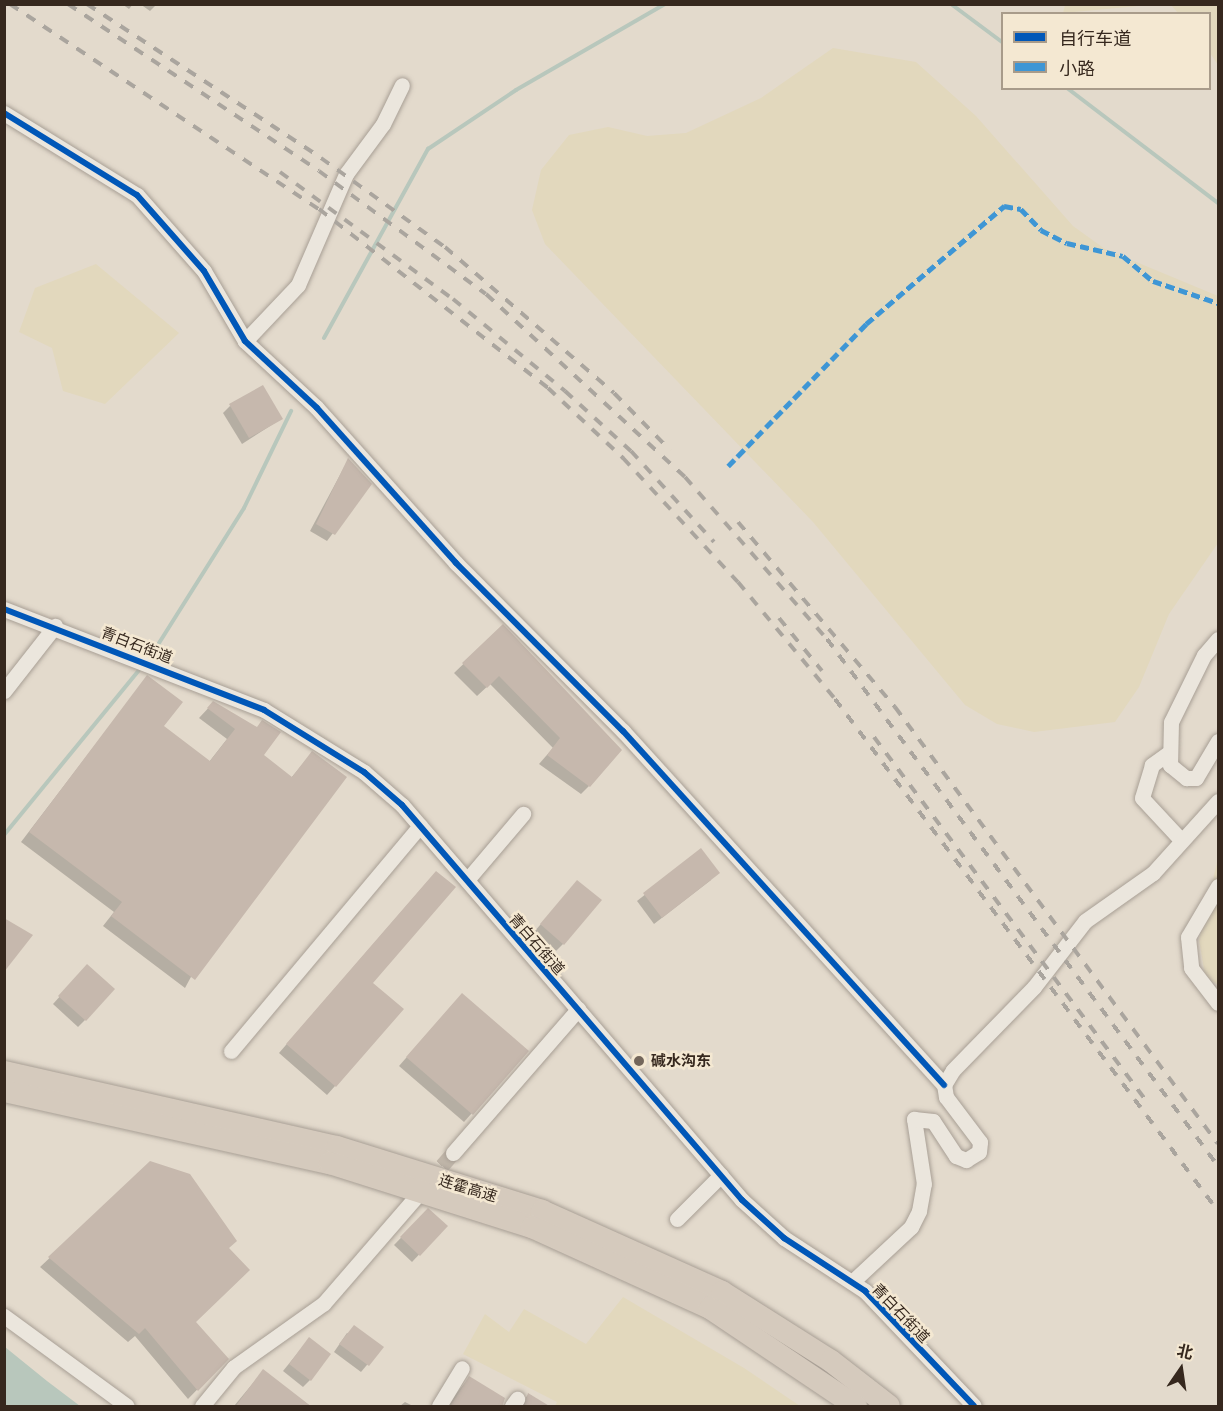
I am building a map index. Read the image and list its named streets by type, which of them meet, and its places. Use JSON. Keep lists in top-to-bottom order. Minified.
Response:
{"streets":{"highway":["连霍高速"],"street":["青白石街道"]},"places":["碱水沟东"],"legend":["自行车道","小路"],"north":"top"}
